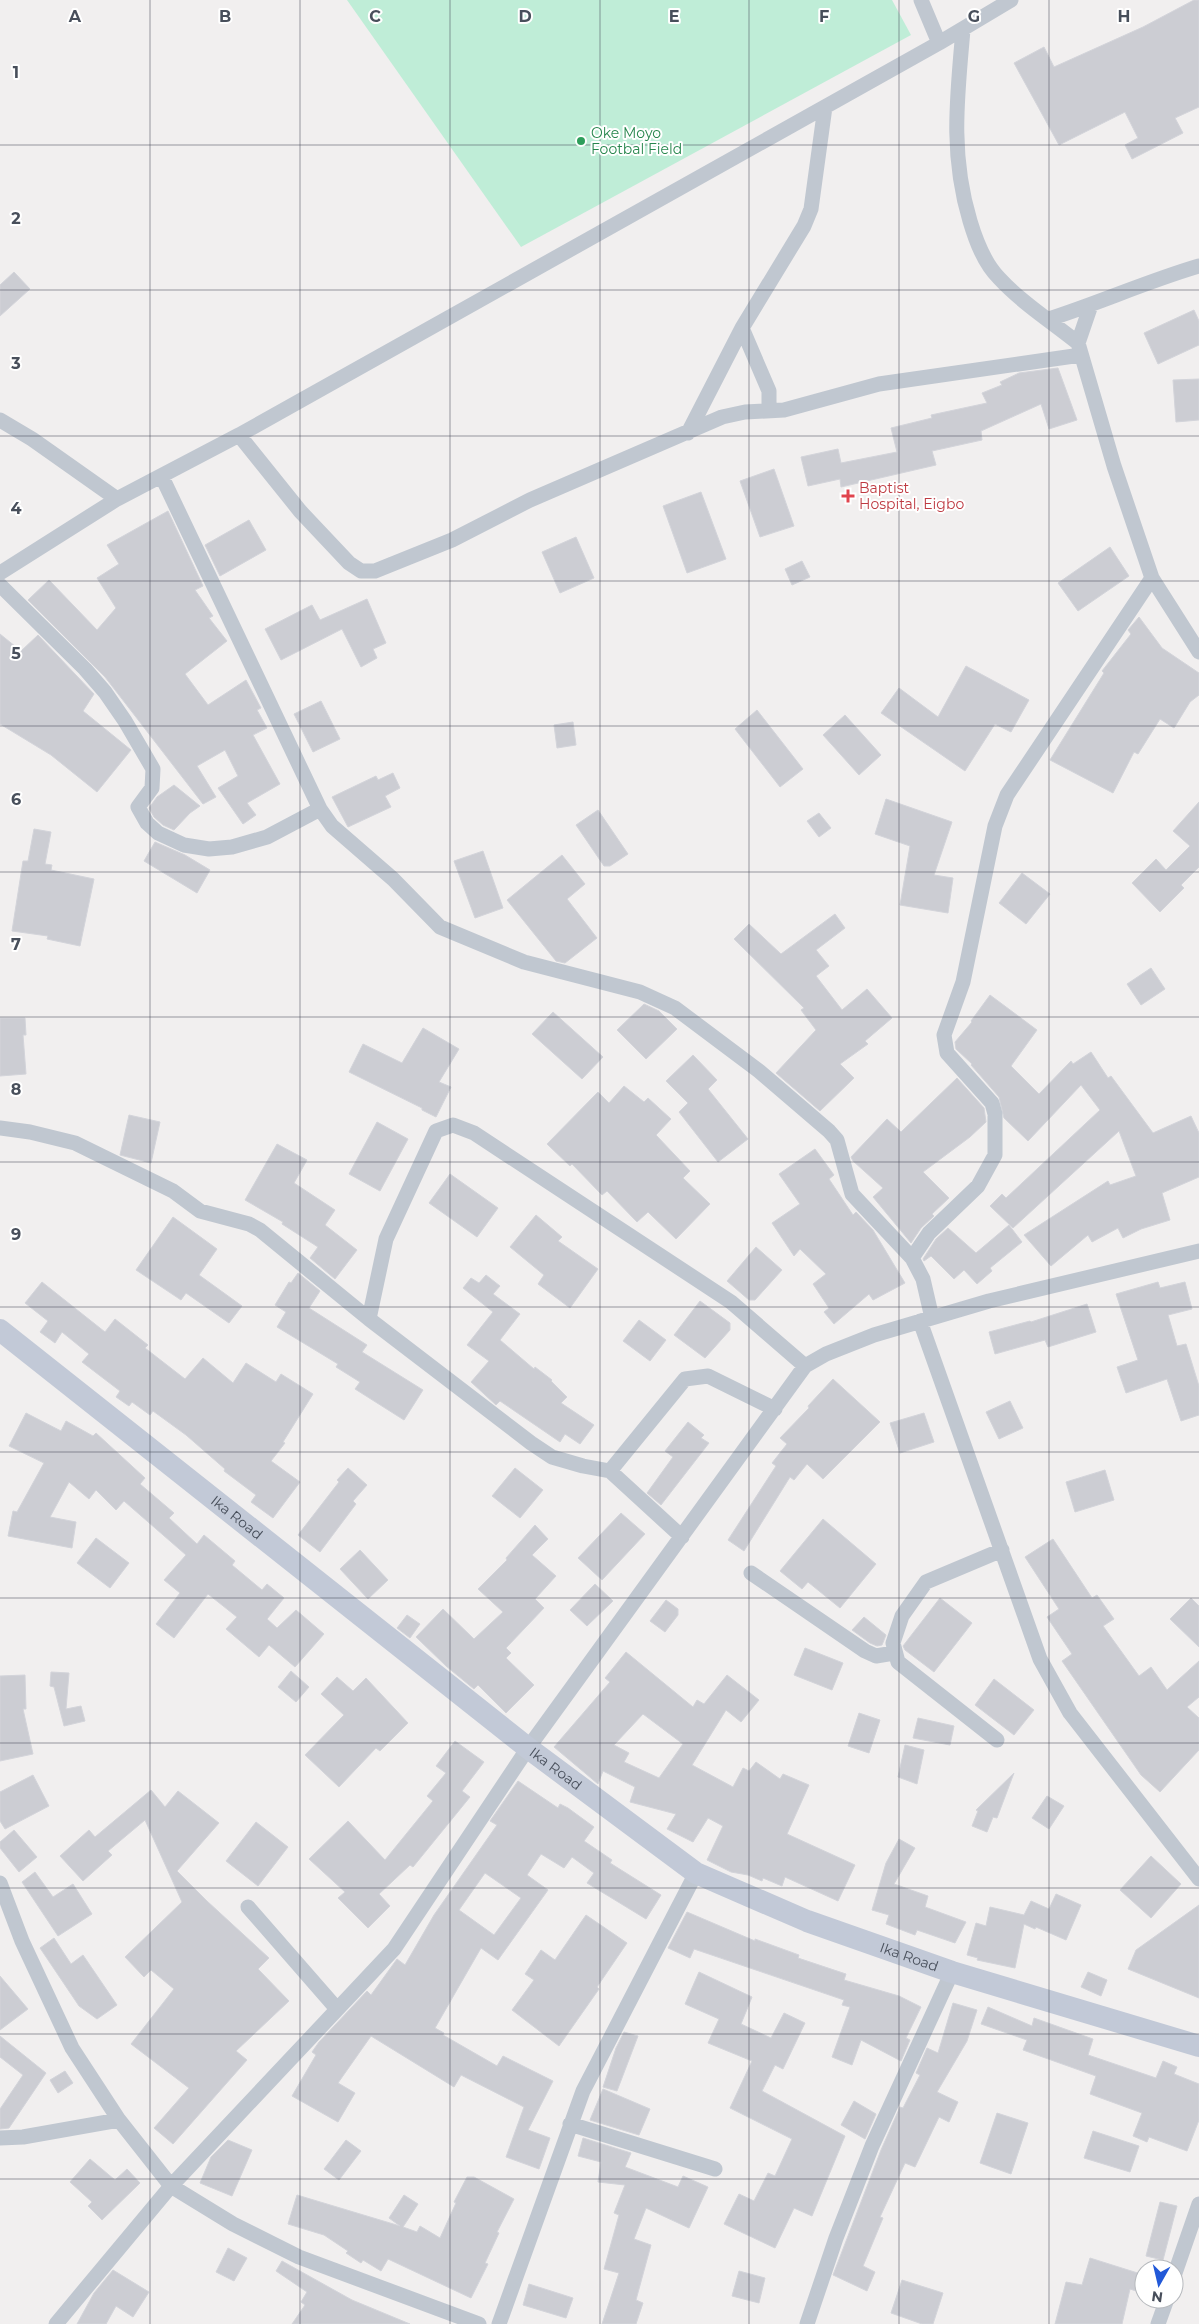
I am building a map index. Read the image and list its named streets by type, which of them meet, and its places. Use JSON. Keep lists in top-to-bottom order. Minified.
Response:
{"streets":{"street":["Ika Road"]},"places":{"other":["Oke Moyo Footbal Field"],"health":["Baptist Hospital, Eigbo"]},"north":"bottom","grid":{"columns":["A","B","C","D","E","F","G","H"],"rows":["1","2","3","4","5","6","7","8","9"]}}
